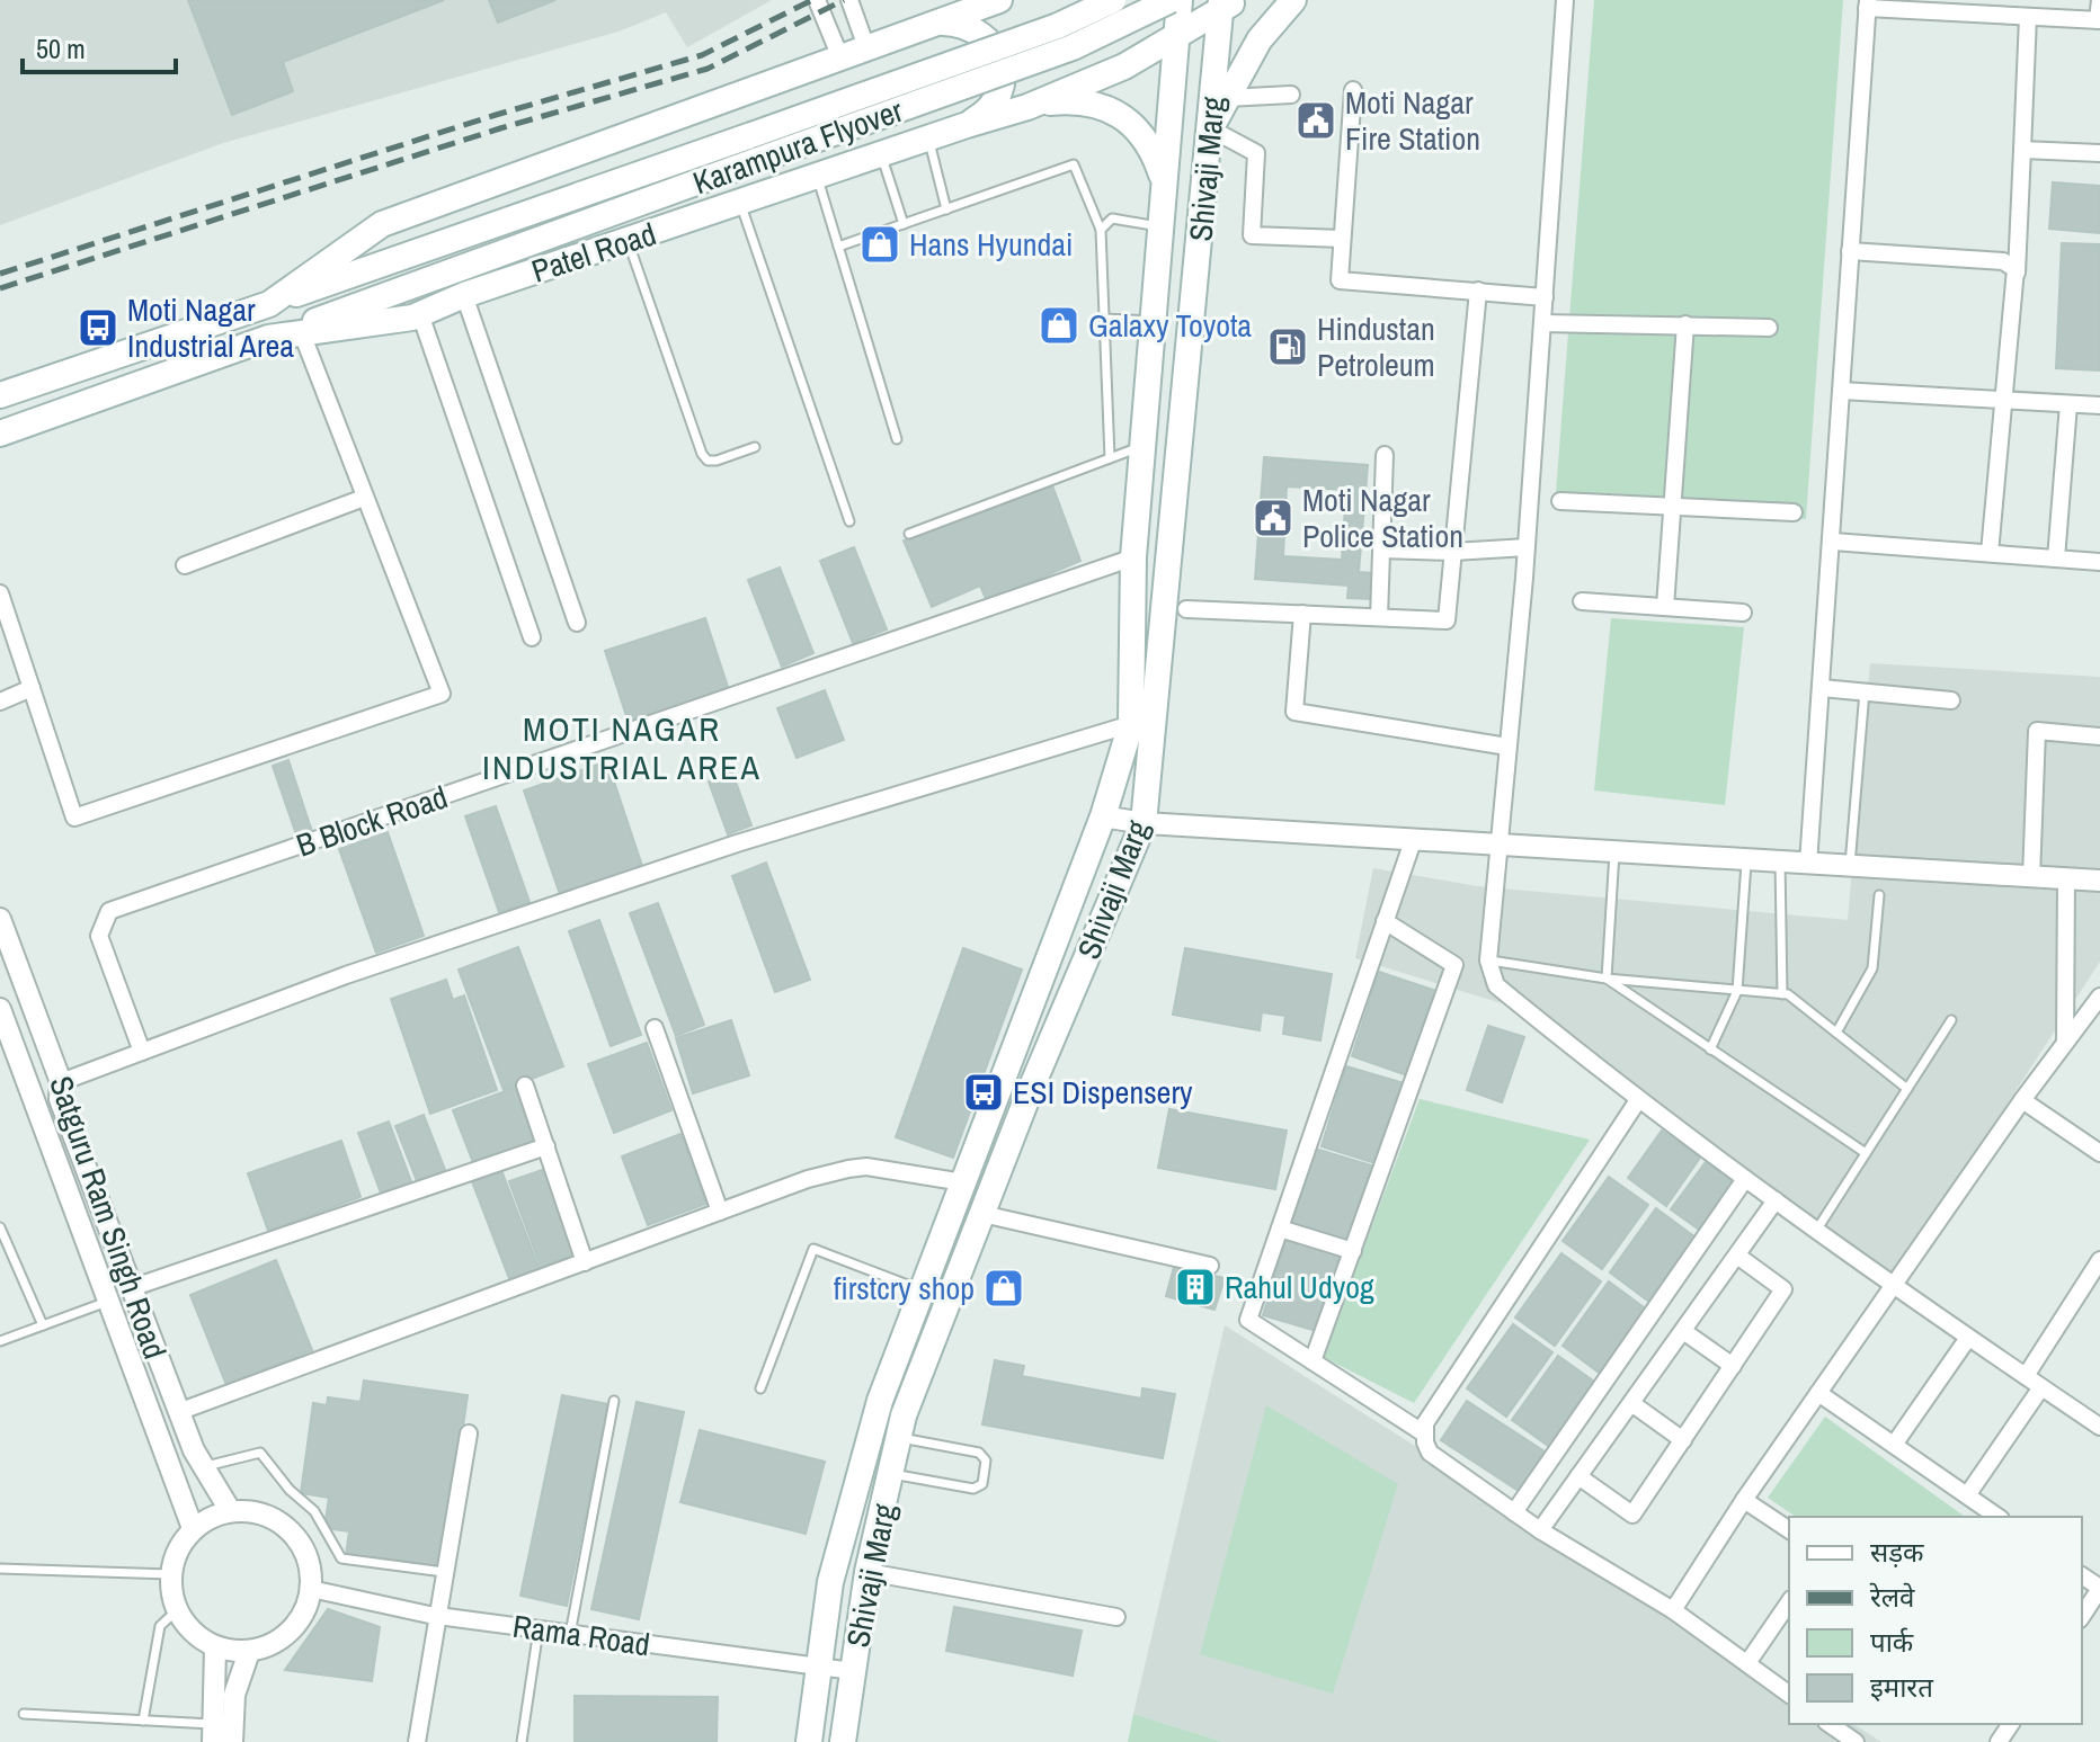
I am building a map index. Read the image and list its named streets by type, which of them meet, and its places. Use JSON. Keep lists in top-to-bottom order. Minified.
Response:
{"streets":{"main road":["Karampura Flyover","Shivaji Marg","Patel Road"],"street":["B Block Road","Satguru Ram Singh Road","Rama Road"]},"crossings":[["Karampura Flyover","Patel Road"],["Shivaji Marg","Patel Road"],["Shivaji Marg","B Block Road"],["Shivaji Marg","Rama Road"],["Satguru Ram Singh Road","Rama Road"]],"districts":["MOTI NAGAR INDUSTRIAL AREA"],"places":{"public building":["Moti Nagar Fire Station","Moti Nagar Police Station"],"shop":["Hans Hyundai","Galaxy Toyota","firstcry shop"],"bus stop":["Moti Nagar Industrial Area","ESI Dispensery"],"fuel station":["Hindustan Petroleum"],"building":["Rahul Udyog"]},"legend":["सड़क","रेलवे","पार्क","इमारत"],"scale_bar":"50 m"}
